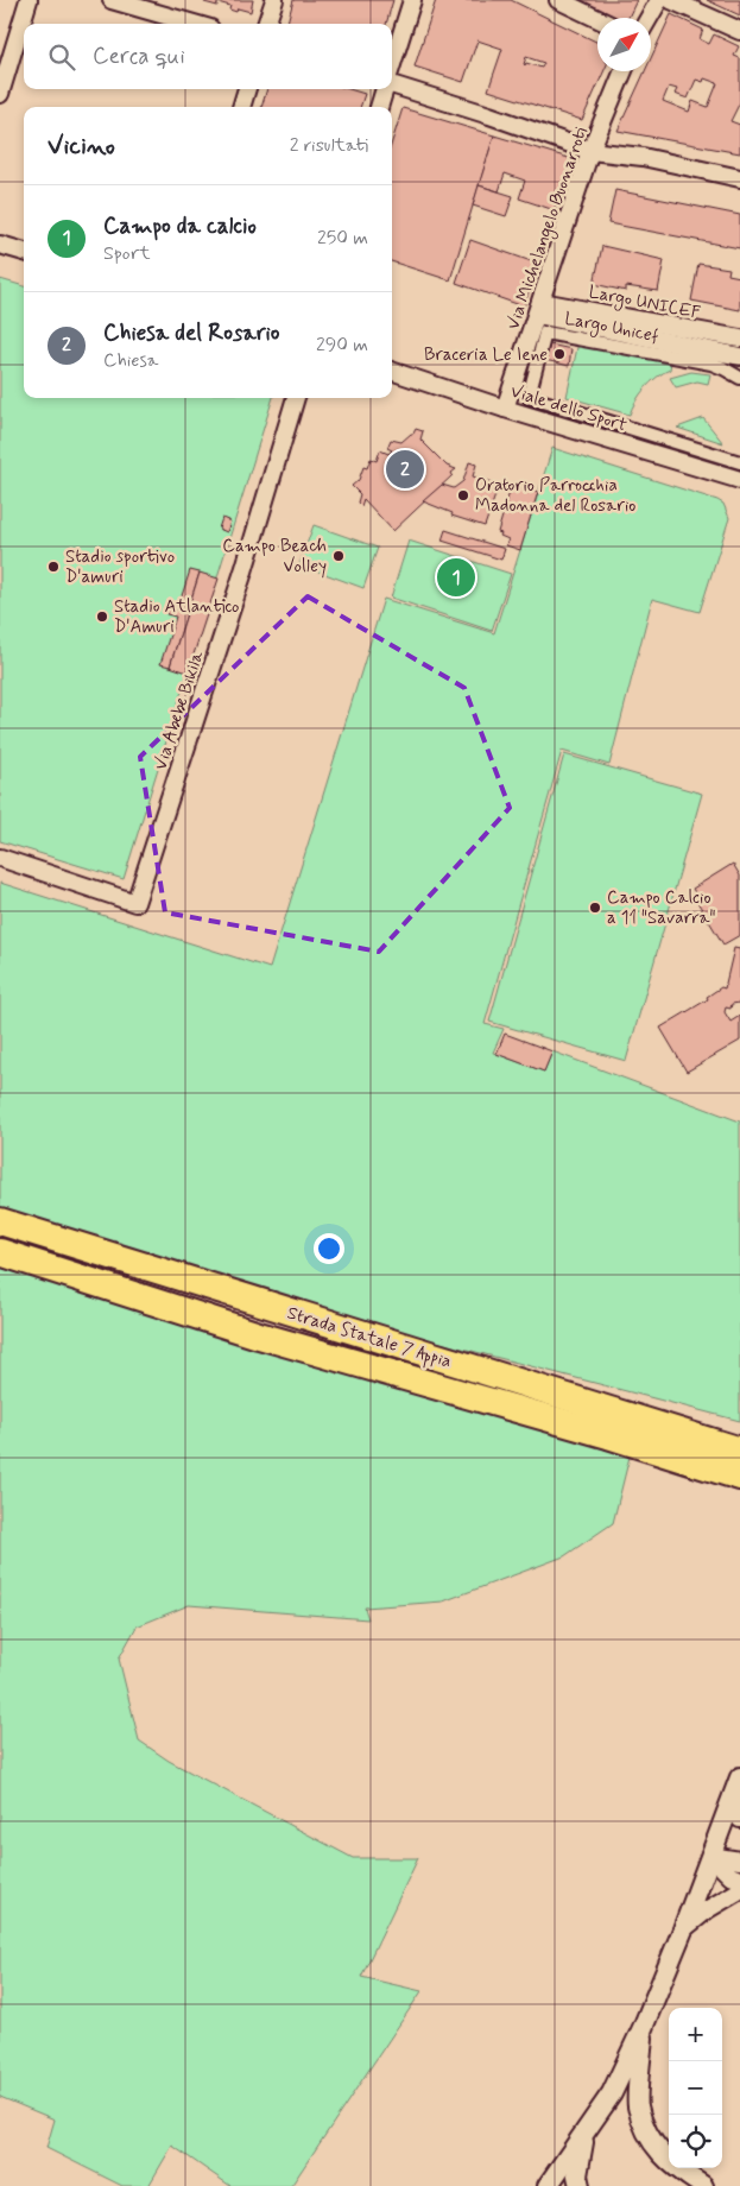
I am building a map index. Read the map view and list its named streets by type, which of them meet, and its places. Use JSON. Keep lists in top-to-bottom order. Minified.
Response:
{"streets":{"highway":["Strada Statale 7 Appia"],"street":["Via Michelangelo Buonarroti","Largo UNICEF","Largo Unicef","Viale dello Sport","Via Abebe Bikila"]},"crossings":[["Via Michelangelo Buonarroti","Largo UNICEF"],["Via Michelangelo Buonarroti","Viale dello Sport"]],"places":["Braceria Le Iene","Oratorio Parrocchia Madonna del Rosario","Campo Beach Volley","Stadio sportivo D'amuri","Stadio Atlantico D'Amuri","Campo Calcio a 11 \"Savarra\""],"north":"top right","page":{"search":"Cerca qui","heading":["Vicino","2 risultati"],"list":[{"mark":"1","name":"Campo da calcio","note":"Sport","value":"250 m"},{"mark":"2","name":"Chiesa del Rosario","note":"Chiesa","value":"290 m"}],"pins":["2","1"],"map_buttons":["+","−"]}}
